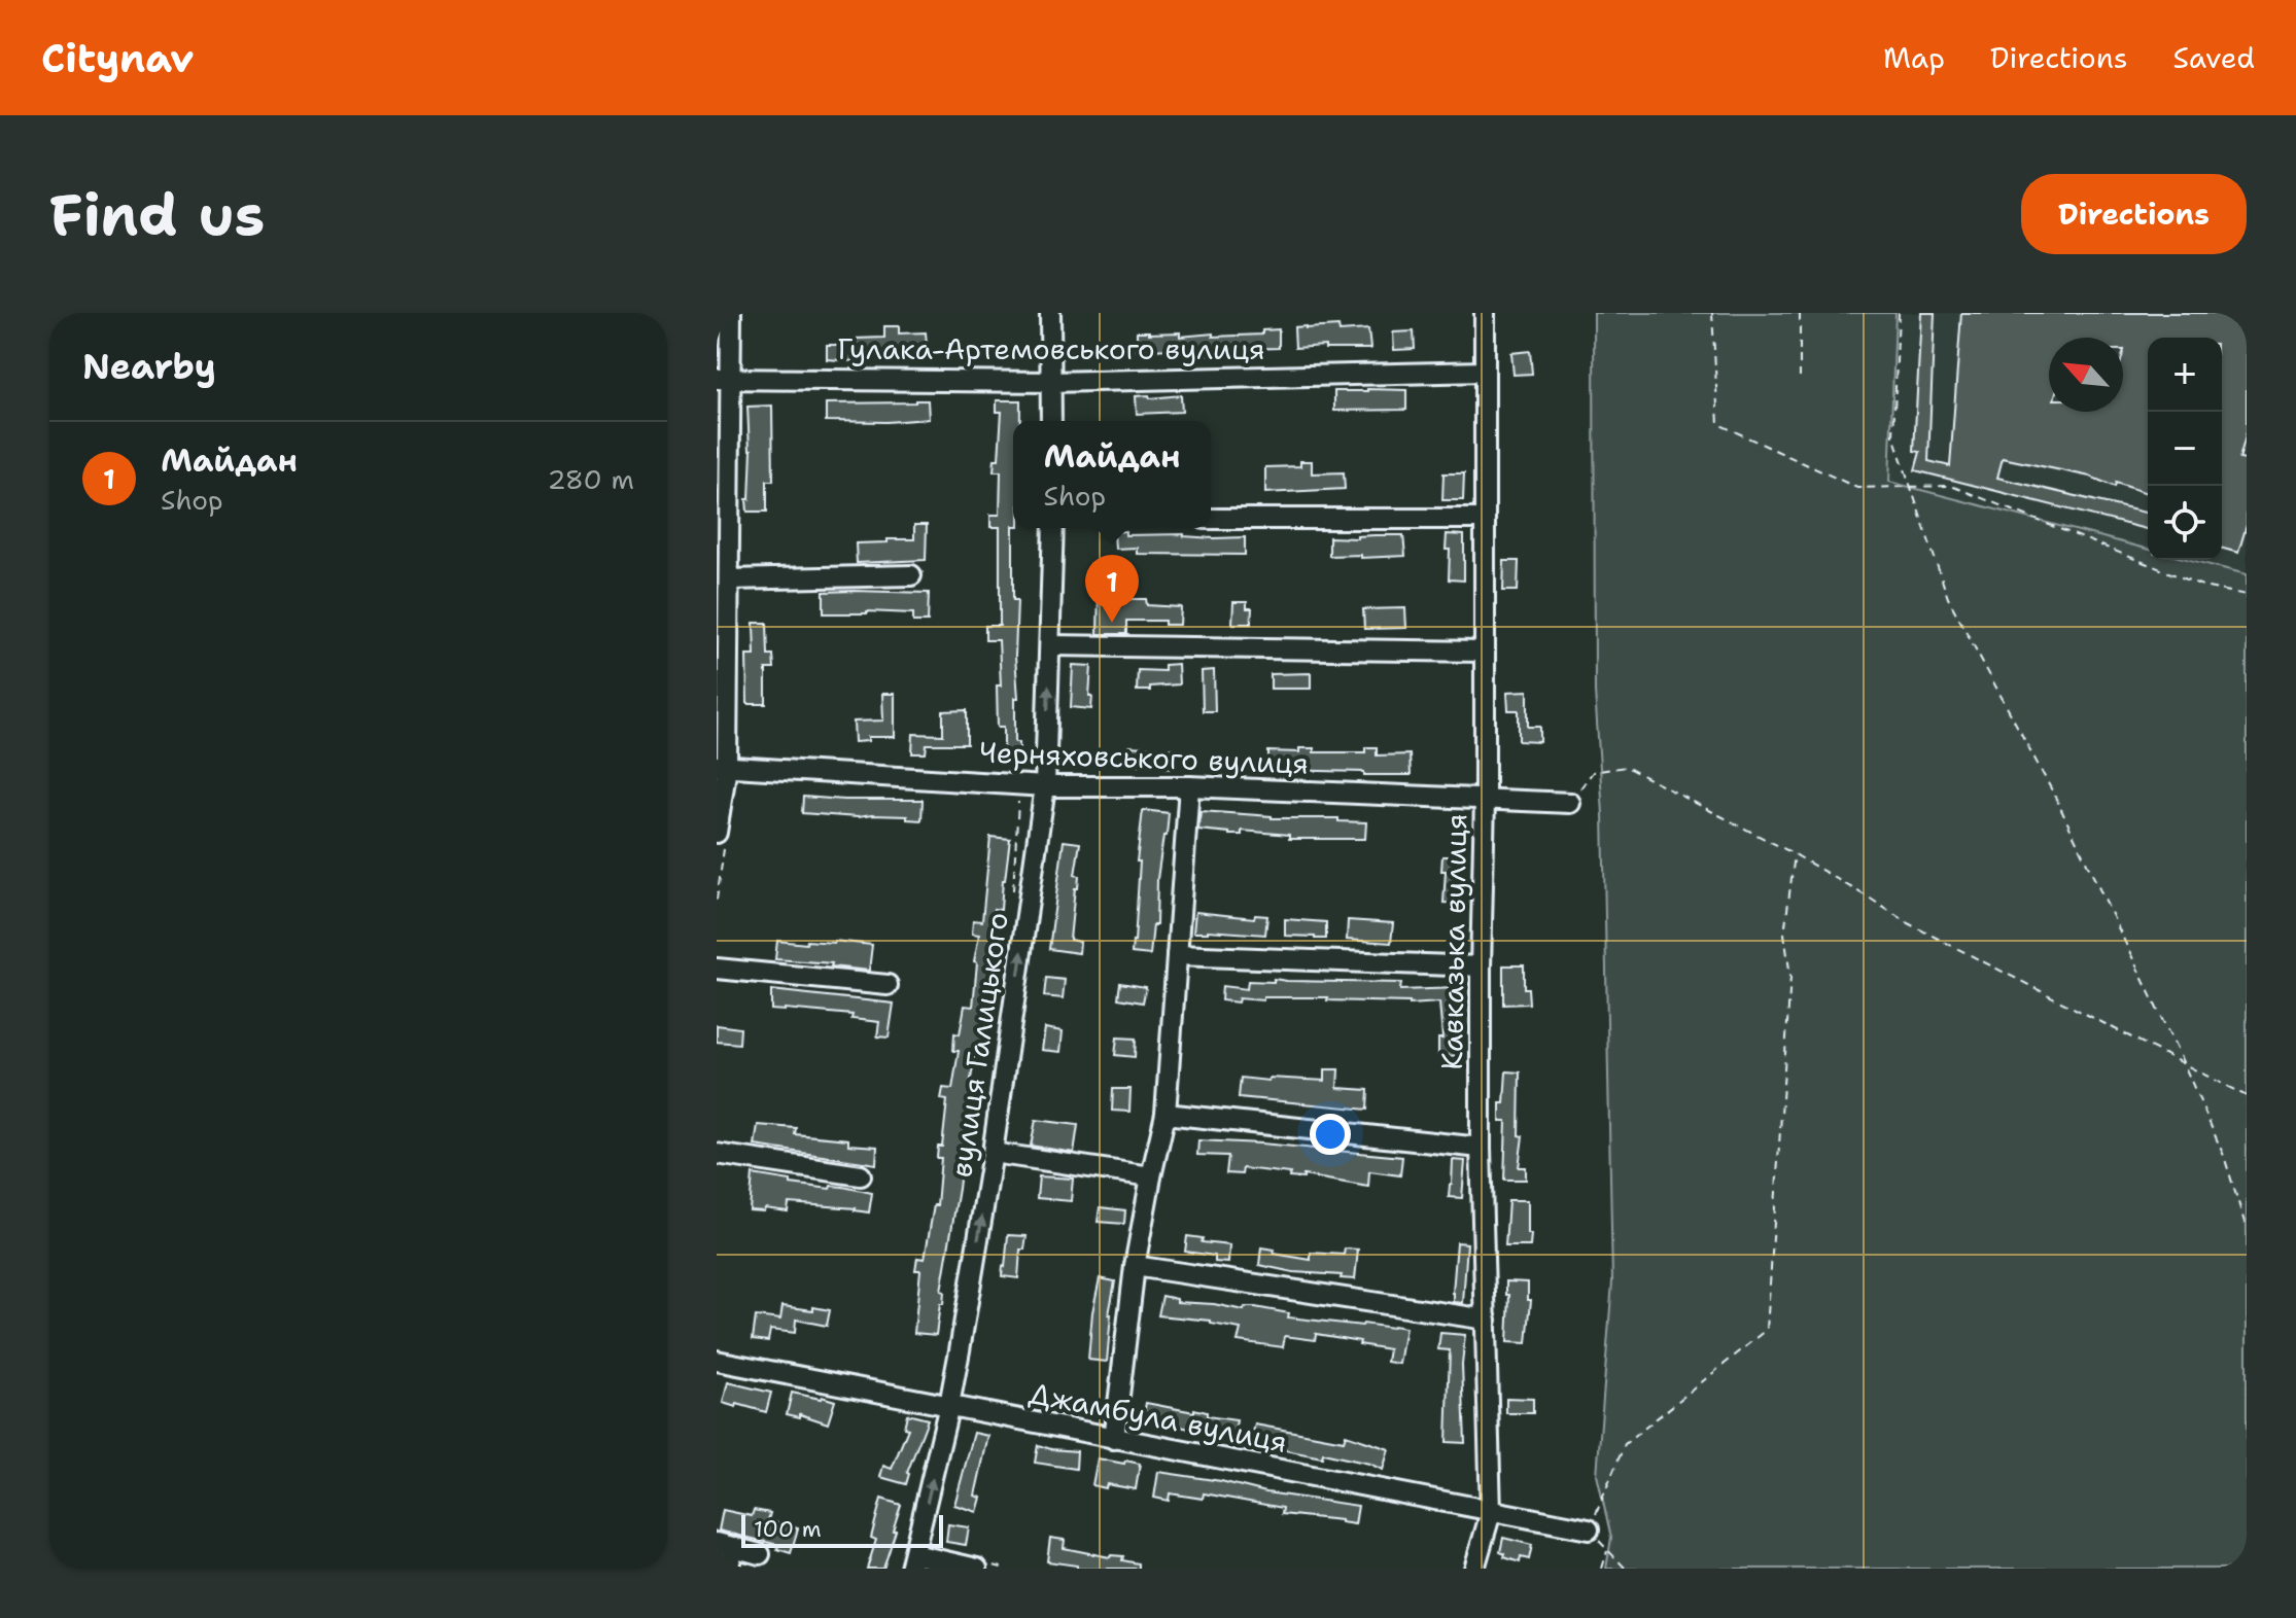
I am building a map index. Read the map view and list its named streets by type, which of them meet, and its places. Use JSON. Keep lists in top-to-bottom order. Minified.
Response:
{"streets":{"street":["Гулака-Артемовського вулиця","Черняховського вулиця","Кавказька вулиця","вулиця Галицького","Джамбула вулиця"]},"crossings":[["Гулака-Артемовського вулиця","Кавказька вулиця"],["Черняховського вулиця","Кавказька вулиця"],["Черняховського вулиця","вулиця Галицького"],["Кавказька вулиця","Джамбула вулиця"],["вулиця Галицького","Джамбула вулиця"]],"scale_bar":"100 m","north":"top left","page":{"header":"Citynav","nav":["Map","Directions","Saved"],"buttons":"Directions","title":"Find us","heading":"Nearby","map_buttons":["+","−"],"list":[{"mark":"1","name":"Майдан","note":"Shop","value":"280 m"}],"popup":["Майдан","Shop"],"pins":"1","scale":"100 m"}}
